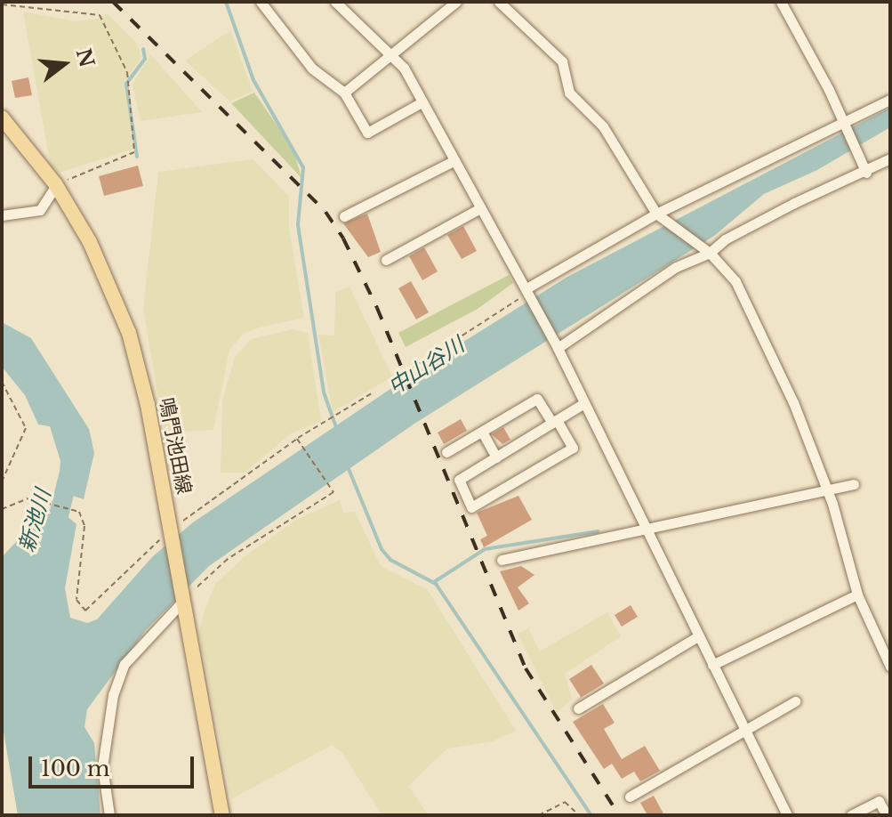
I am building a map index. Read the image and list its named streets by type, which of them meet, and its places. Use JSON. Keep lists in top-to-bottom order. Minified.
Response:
{"streets":{"main road":["鳴門池田線"]},"water":["中山谷川","新池川"],"scale_bar":"100 m","north":"right"}
